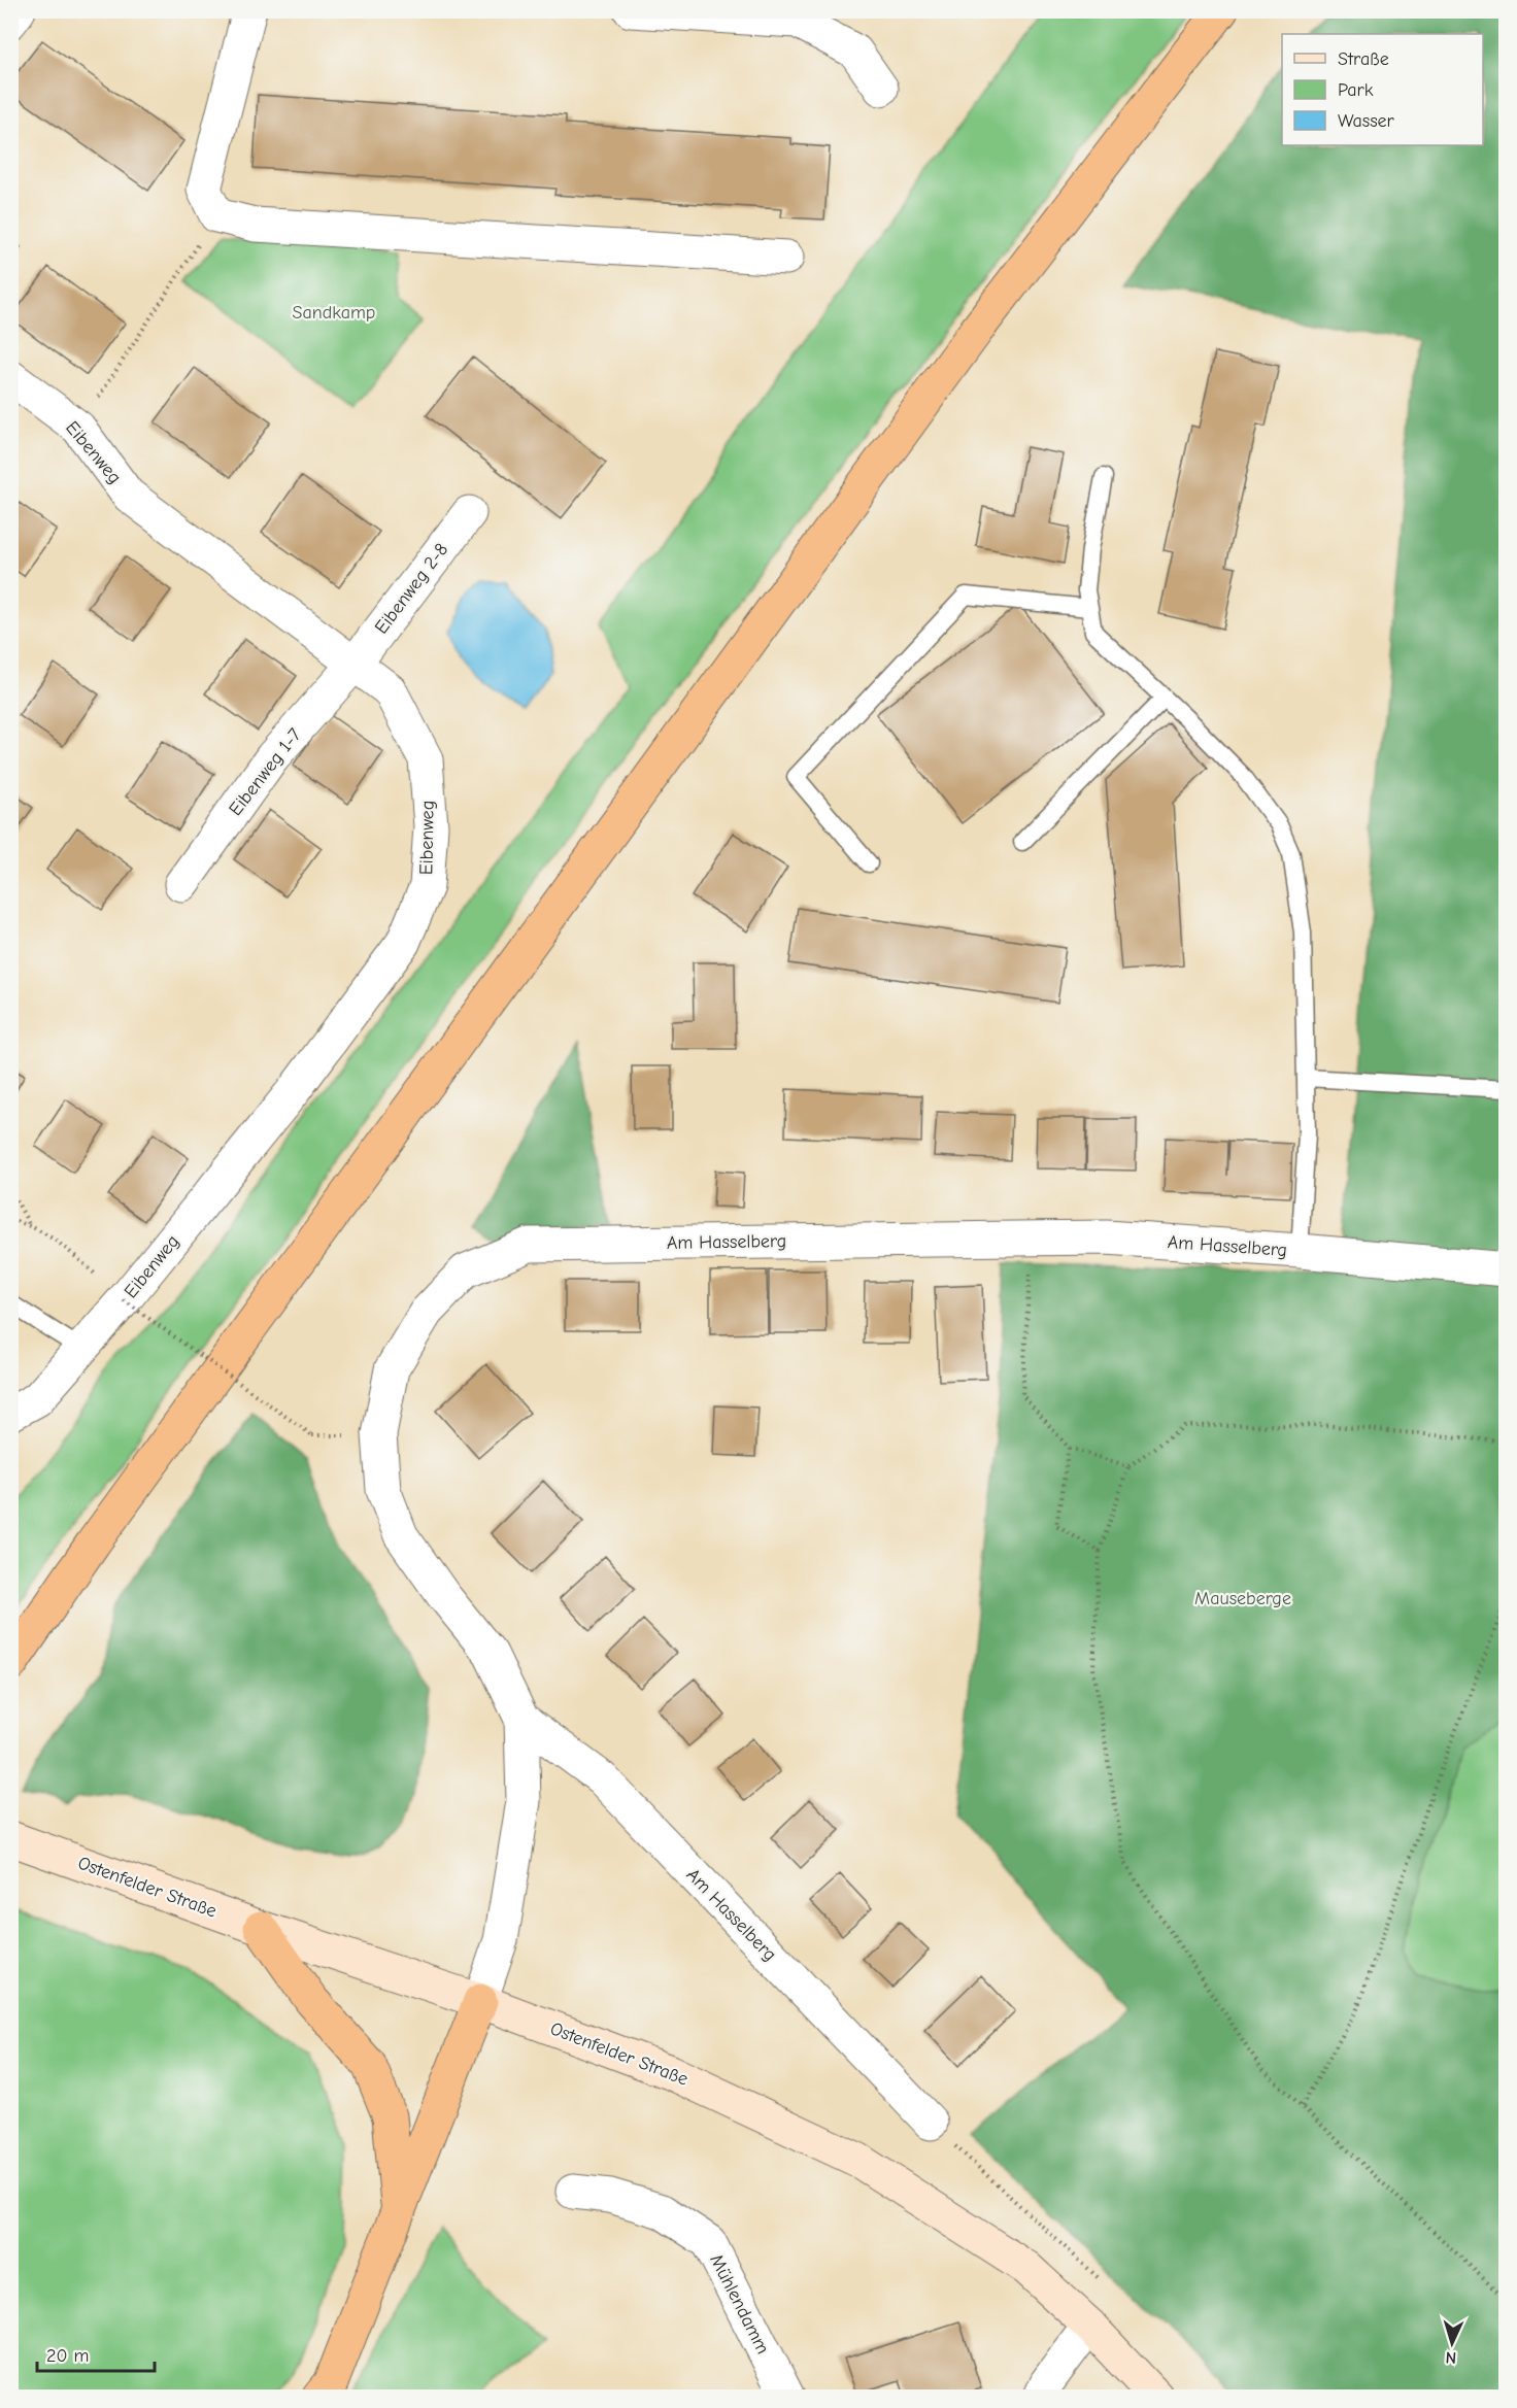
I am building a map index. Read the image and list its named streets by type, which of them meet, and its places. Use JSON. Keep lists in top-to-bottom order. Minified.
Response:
{"streets":{"main road":["Ostenfelder Straße"],"street":["Eibenweg","Eibenweg 2-8","Eibenweg 1-7","Am Hasselberg","Mühlendamm"]},"crossings":[["Eibenweg","Eibenweg 2-8"],["Eibenweg","Eibenweg 1-7"],["Eibenweg 2-8","Eibenweg 1-7"],["Am Hasselberg","Ostenfelder Straße"]],"parks":["Sandkamp","Mauseberge"],"legend":["Straße","Park","Wasser"],"scale_bar":"20 m","north":"bottom"}
